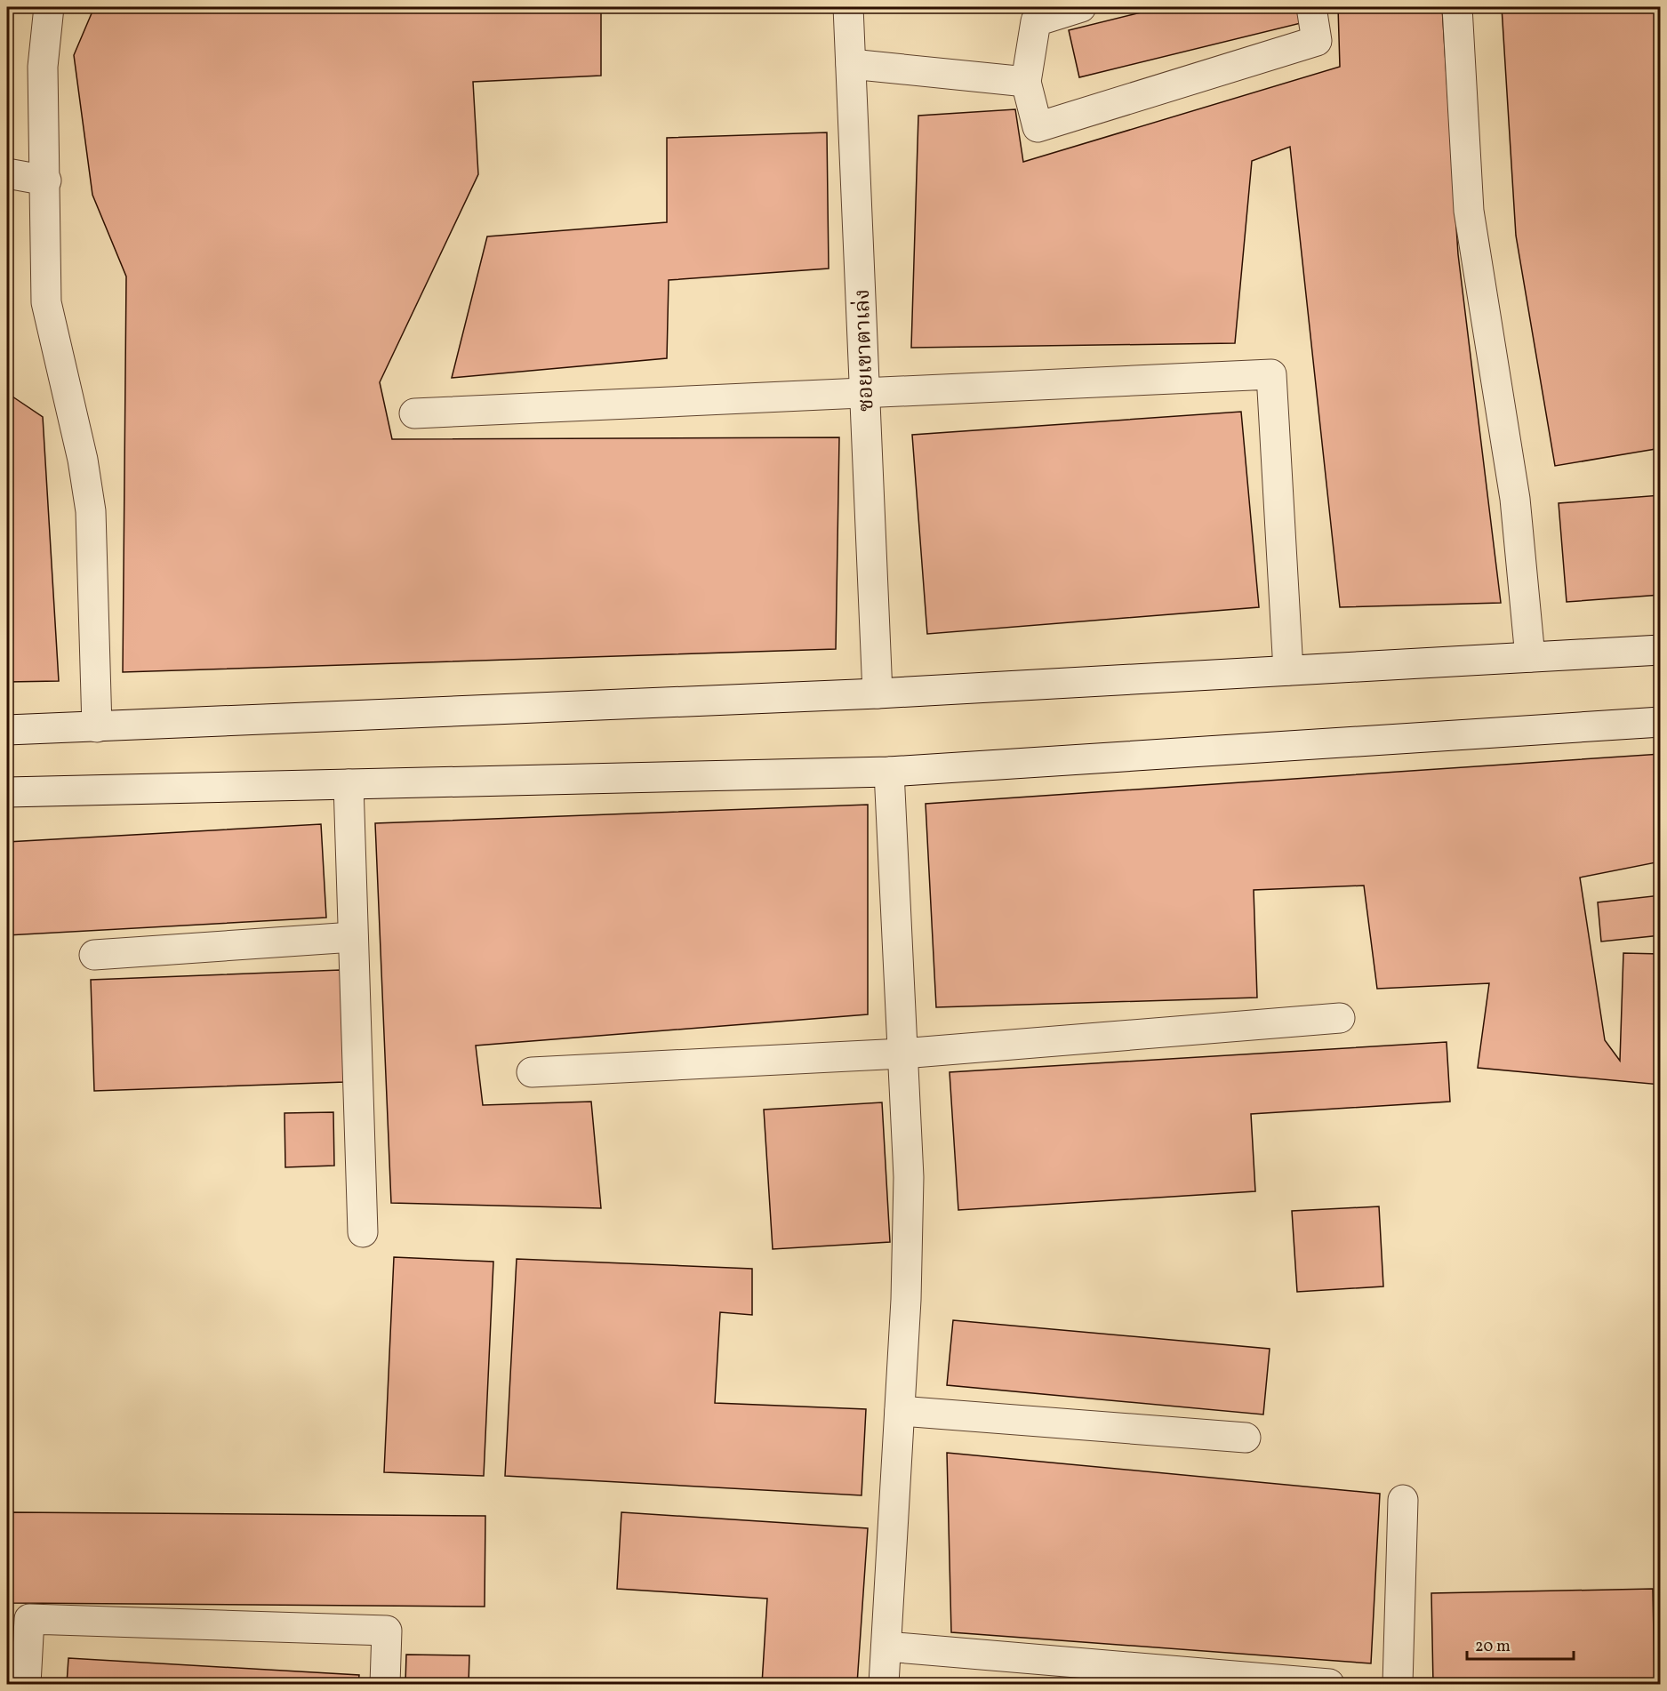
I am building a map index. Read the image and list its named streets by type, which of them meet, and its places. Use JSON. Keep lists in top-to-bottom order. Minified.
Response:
{"streets":{"street":["ซอยเขาตาเล่ง"]},"scale_bar":"20 m"}
